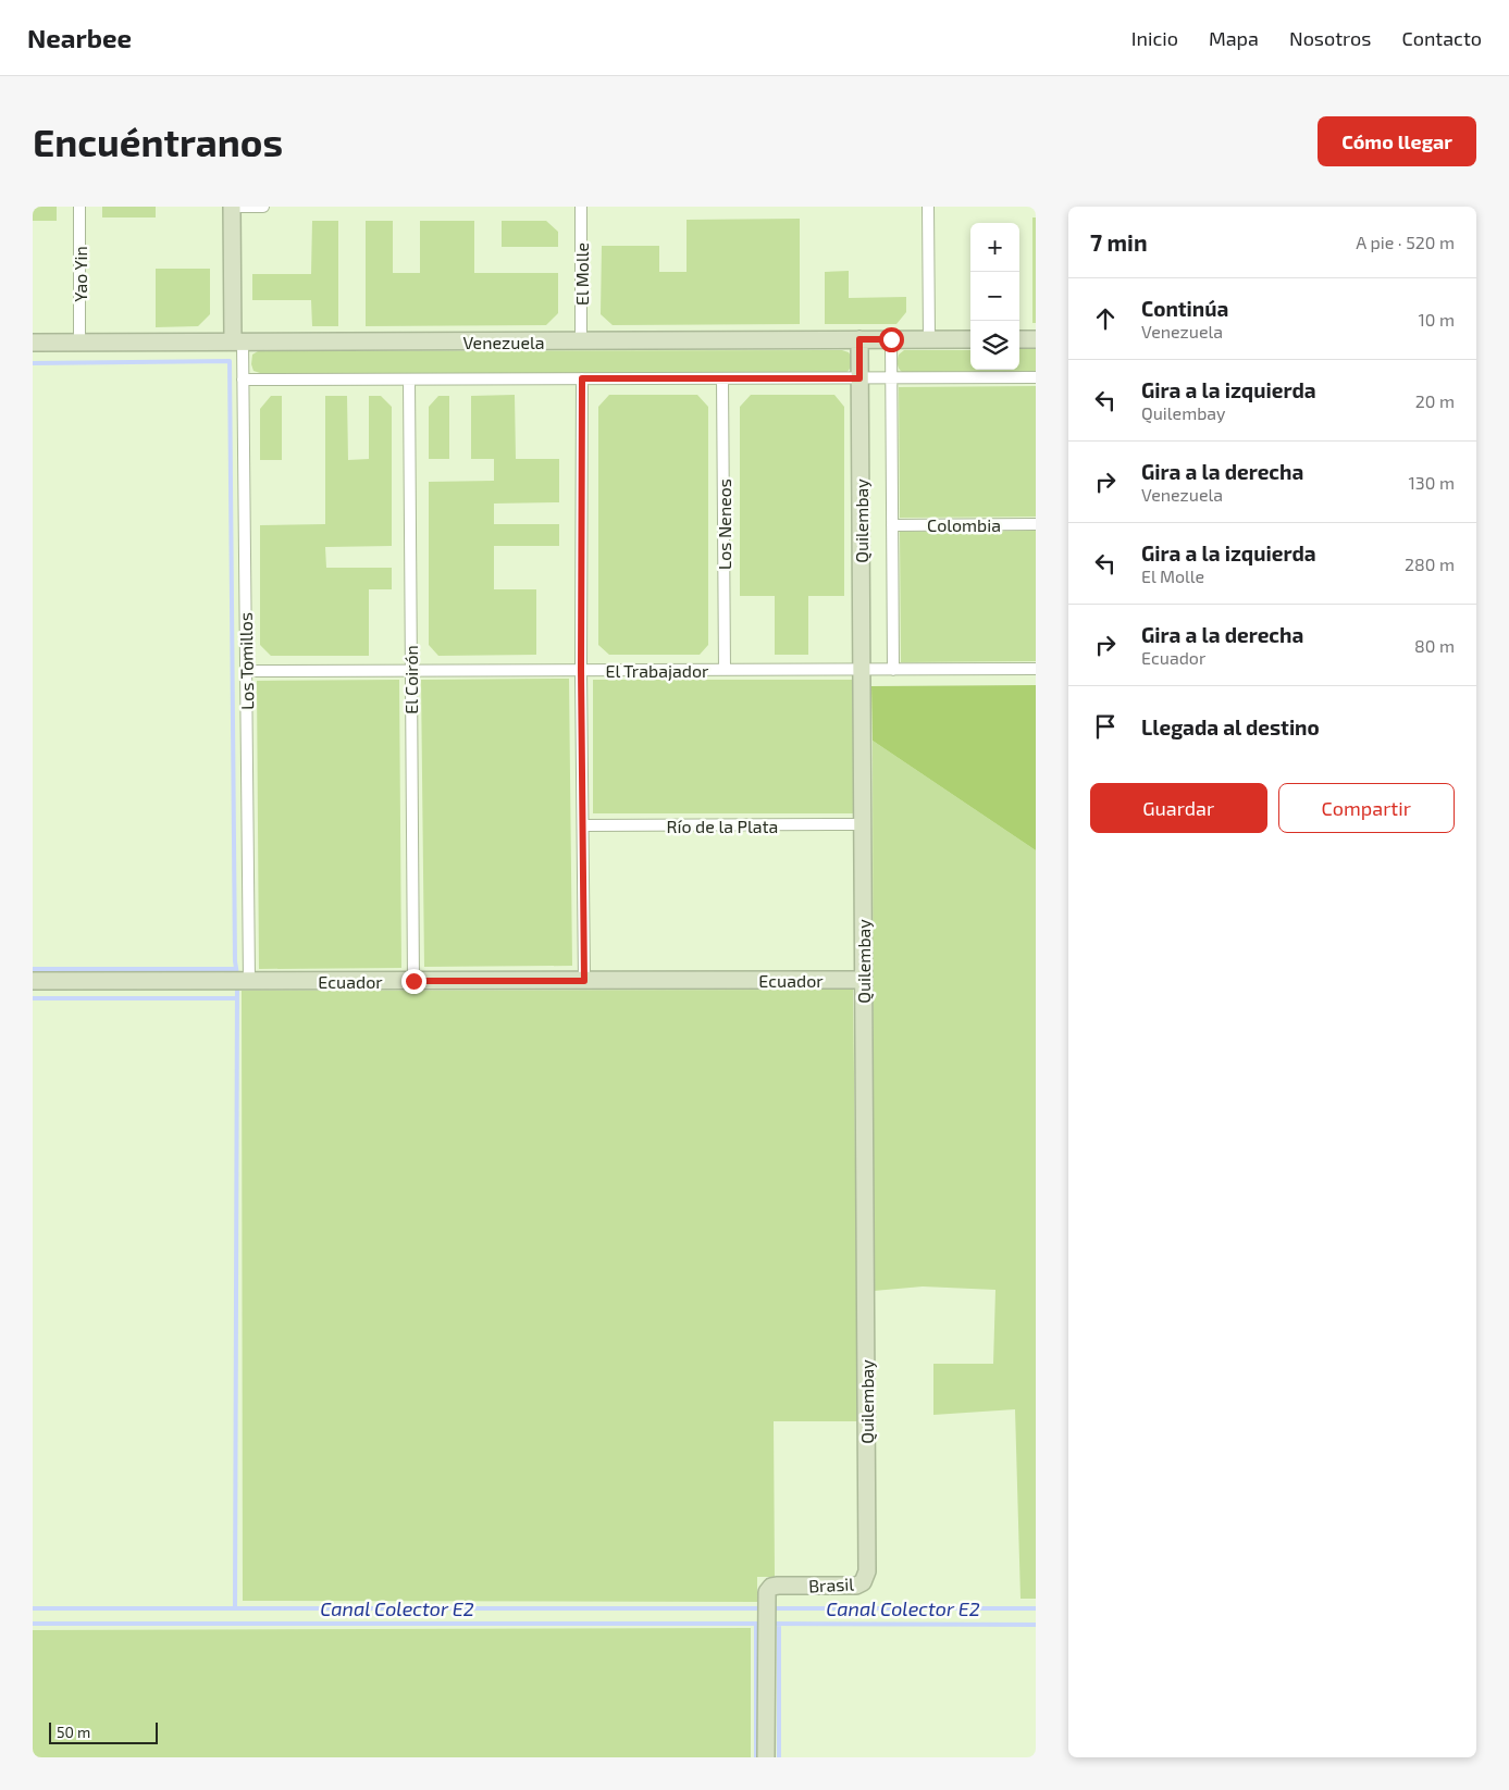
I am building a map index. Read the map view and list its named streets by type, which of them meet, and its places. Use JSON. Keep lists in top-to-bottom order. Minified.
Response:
{"streets":{"street":["Yao Yin","El Molle","Venezuela","Quilembay","Los Neneos","Colombia","Los Tomillos","El Trabajador","El Coirón","Río de la Plata","Ecuador","Brasil"]},"crossings":[["Yao Yin","Venezuela"],["El Molle","Venezuela"],["Venezuela","Quilembay"],["Venezuela","Los Tomillos"],["Quilembay","Colombia"],["Quilembay","El Trabajador"],["Quilembay","Río de la Plata"],["Quilembay","Ecuador"],["Quilembay","Brasil"],["Los Neneos","El Trabajador"],["Los Tomillos","El Trabajador"],["Los Tomillos","Ecuador"],["El Trabajador","El Coirón"],["El Coirón","Ecuador"]],"water":["Canal Colector E2"],"scale_bar":"50 m","page":{"header":"Nearbee","nav":["Inicio","Mapa","Nosotros","Contacto"],"buttons":["Cómo llegar",["Guardar","Compartir"]],"title":"Encuéntranos","heading":["7 min","A pie · 520 m"],"map_buttons":["+","−"],"list":[["Continúa","Venezuela","10 m"],["Gira a la izquierda","Quilembay","20 m"],["Gira a la derecha","Venezuela","130 m"],["Gira a la izquierda","El Molle","280 m"],["Gira a la derecha","Ecuador","80 m"],"Llegada al destino"],"scale":"50 m"}}
